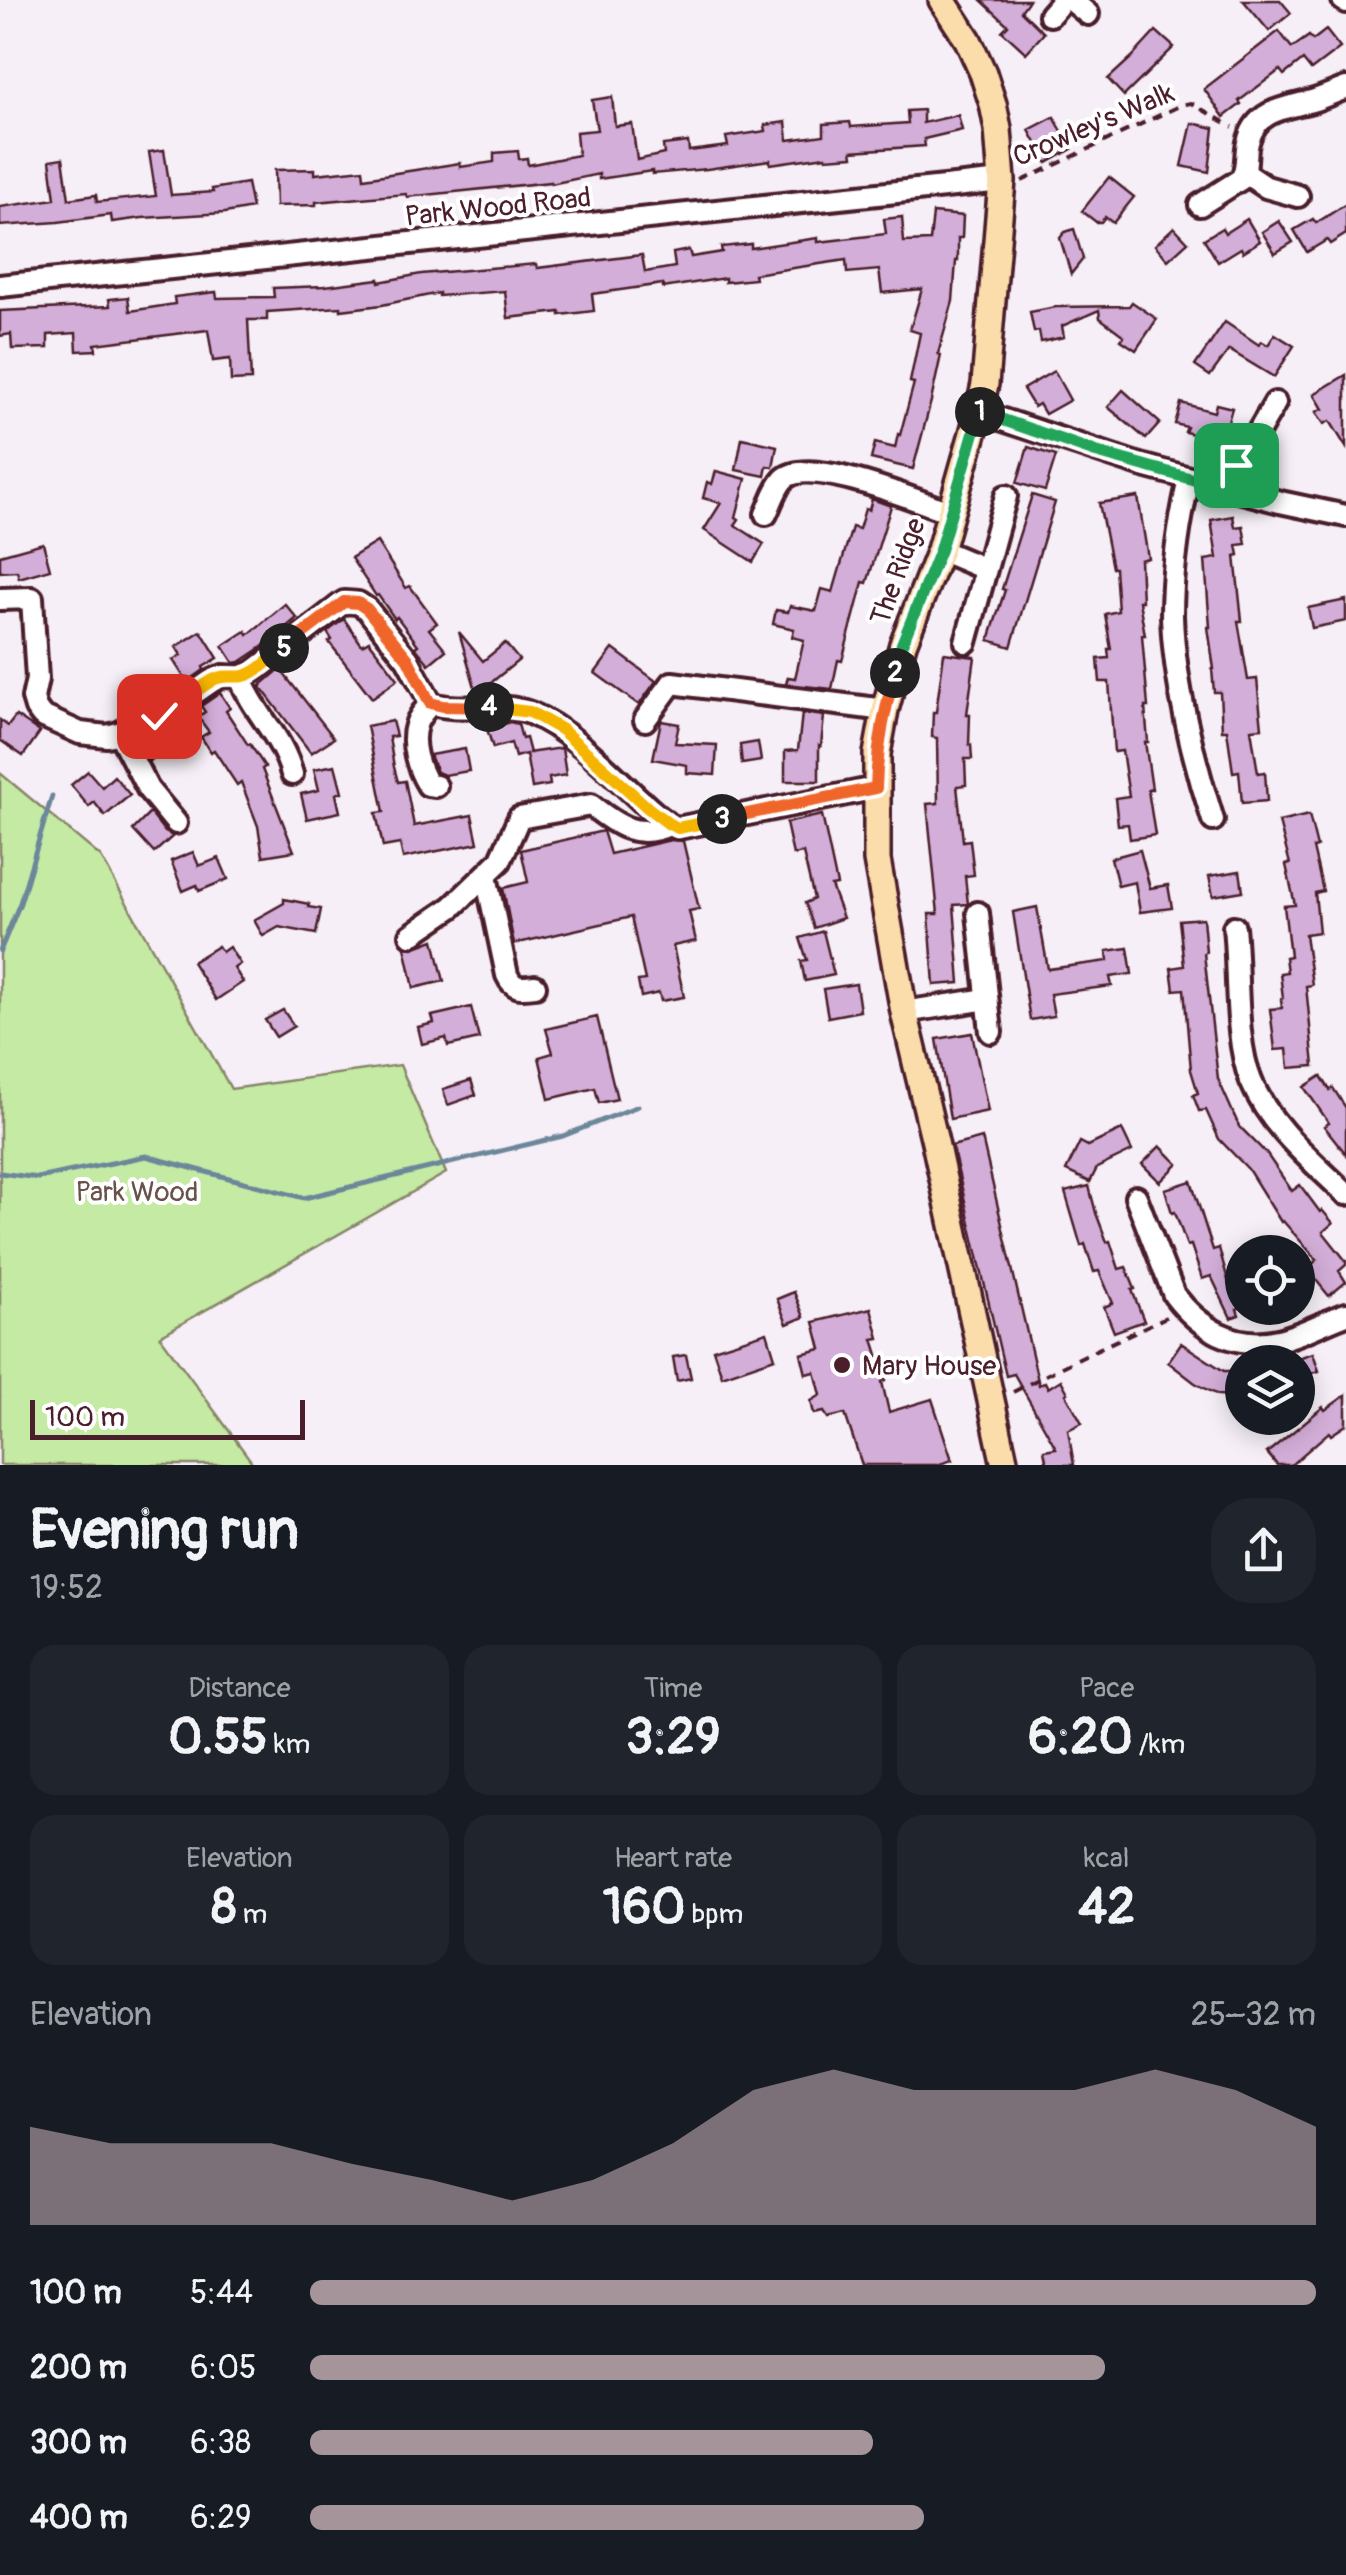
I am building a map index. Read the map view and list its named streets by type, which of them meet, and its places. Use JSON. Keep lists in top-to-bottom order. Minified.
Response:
{"streets":{"main road":["The Ridge"],"street":["Park Wood Road"],"path":["Crowley's Walk"]},"crossings":[["Crowley's Walk","Park Wood Road"],["Crowley's Walk","The Ridge"],["Park Wood Road","The Ridge"]],"parks":["Park Wood"],"places":["Mary House"],"scale_bar":"100 m","page":{"pins":["1","5","2","4","3"],"scale":"100 m","heading":["Evening run","19:52"],"stats":[["Distance","0.55 km"],["Time","3:29"],["Pace","6:20 /km"],["Elevation","8 m"],["Heart rate","160 bpm"],["kcal","42"]],"chart":["Elevation","25–32 m"],"list":[{"name":"100 m","note":"5:44"},{"name":"200 m","note":"6:05"},{"name":"300 m","note":"6:38"},{"name":"400 m","note":"6:29"}]}}
